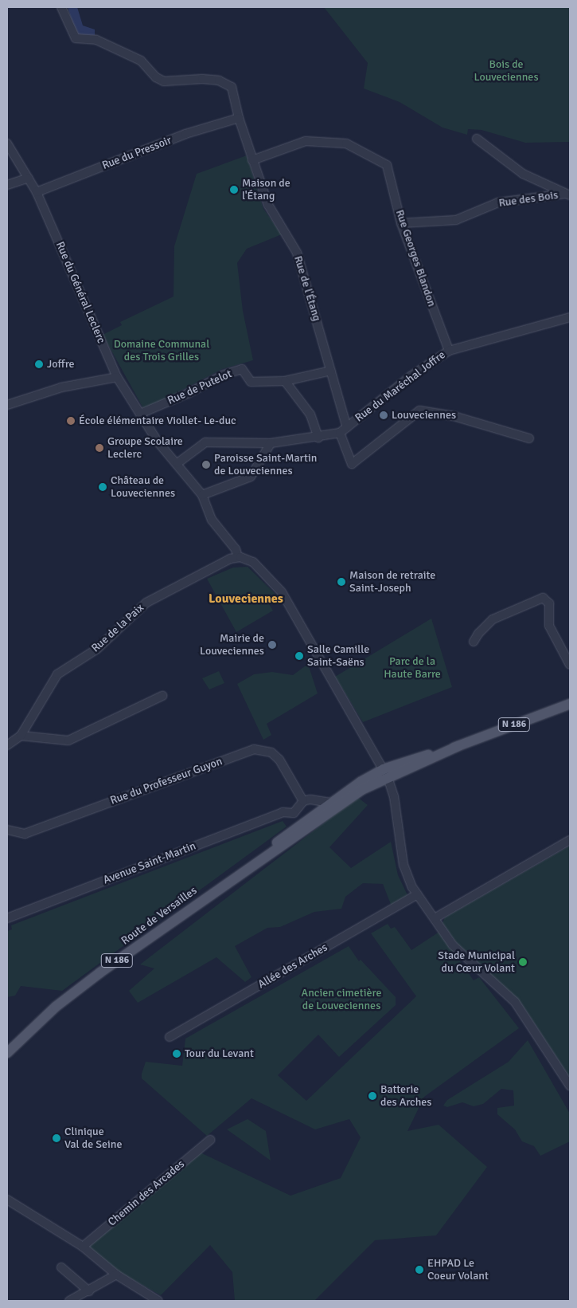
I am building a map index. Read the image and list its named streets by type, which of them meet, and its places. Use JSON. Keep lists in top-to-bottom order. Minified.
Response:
{"streets":{"main road":["N 186","Route de Versailles"],"street":["Rue du Pressoir","Rue des Bois","Rue Georges Blandon","Rue de l'Étang","Rue du Général Leclerc","Rue du Maréchal Joffre","Rue de Putelot","Rue de la Paix","Rue du Professeur Guyon","Avenue Saint-Martin","Allée des Arches","Chemin des Arcades"]},"crossings":[["Rue du Pressoir","Rue de l'Étang"],["Rue du Pressoir","Rue du Général Leclerc"],["Rue des Bois","Rue Georges Blandon"],["Rue Georges Blandon","Rue de l'Étang"],["Rue Georges Blandon","Rue du Maréchal Joffre"],["Rue de l'Étang","Rue du Maréchal Joffre"],["Rue du Général Leclerc","Rue de Putelot"],["Rue du Général Leclerc","Rue de la Paix"]],"districts":["Louveciennes"],"parks":["Bois de Louveciennes","Domaine Communal des Trois Grilles","Parc de la Haute Barre","Ancien cimetière de Louveciennes"],"places":["Maison de l'Étang","Joffre","Louveciennes","École élémentaire Viollet- Le-duc","Groupe Scolaire Leclerc","Paroisse Saint-Martin de Louveciennes","Château de Louveciennes","Maison de retraite Saint-Joseph","Mairie de Louveciennes","Salle Camille Saint-Saëns","Stade Municipal du Cœur Volant","Tour du Levant","Batterie des Arches","Clinique Val de Seine","EHPAD Le Coeur Volant"]}
